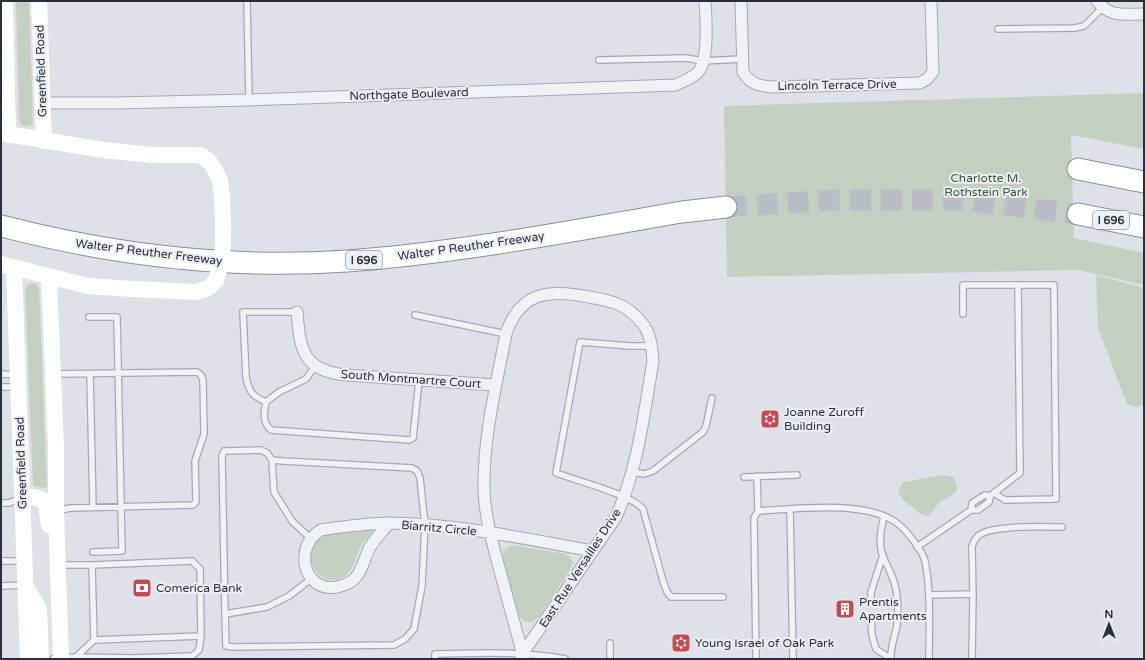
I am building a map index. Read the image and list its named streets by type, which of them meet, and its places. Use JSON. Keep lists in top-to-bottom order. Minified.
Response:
{"streets":{"highway":["I 696","Walter P Reuther Freeway"],"main road":["Greenfield Road"],"street":["Lincoln Terrace Drive","Northgate Boulevard","South Montmartre Court","Biarritz Circle","East Rue Versailles Drive"]},"crossings":[["Greenfield Road","Northgate Boulevard"],["South Montmartre Court","East Rue Versailles Drive"],["Biarritz Circle","East Rue Versailles Drive"]],"parks":["Charlotte M. Rothstein Park"],"places":{"synagogue":["Joanne Zuroff Building","Young Israel of Oak Park"],"bank":["Comerica Bank"],"building":["Prentis Apartments"]},"north":"top"}
